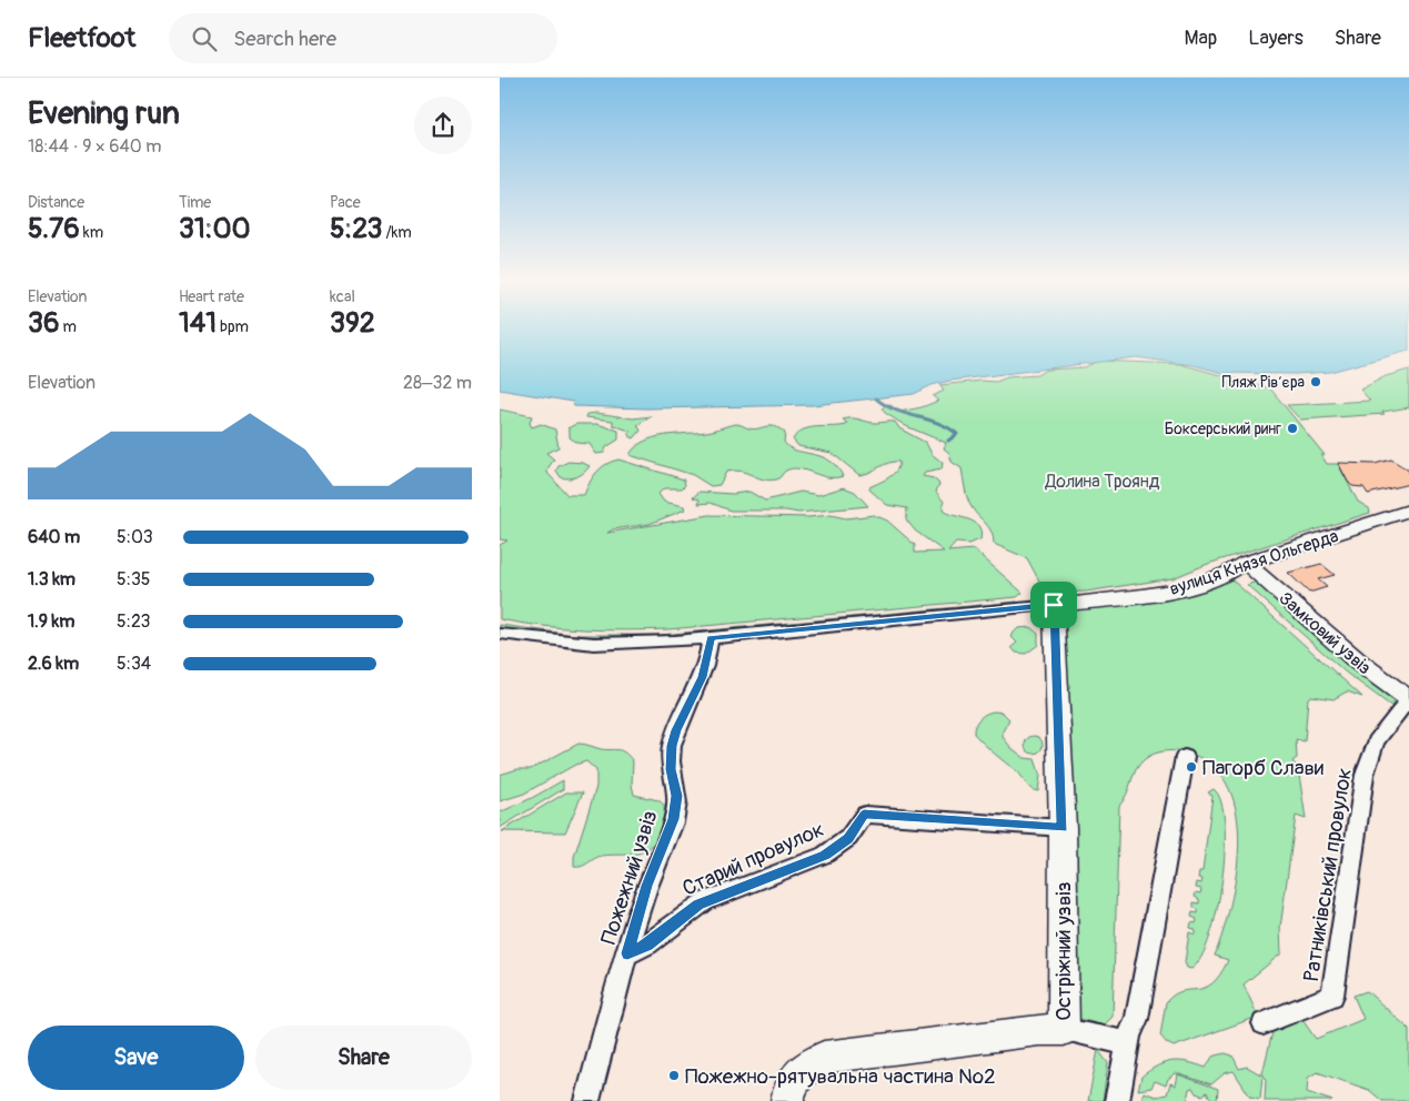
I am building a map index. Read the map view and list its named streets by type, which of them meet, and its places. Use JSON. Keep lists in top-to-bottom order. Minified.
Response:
{"streets":{"street":["вулиця Князя Ольгерда","Замковий узвіз","Старий провулок","Ратниківський провулок","Пожежний узвіз","Остріжний узвіз"]},"crossings":[["вулиця Князя Ольгерда","Замковий узвіз"],["вулиця Князя Ольгерда","Пожежний узвіз"],["вулиця Князя Ольгерда","Остріжний узвіз"],["Замковий узвіз","Ратниківський провулок"],["Старий провулок","Пожежний узвіз"],["Старий провулок","Остріжний узвіз"]],"parks":["Долина Троянд"],"places":["Пляж Рівʼєра","Боксерський ринг","Пагорб Слави","Пожежно-рятувальна частина №2"],"page":{"header":"Fleetfoot","search":"Search here","nav":["Map","Layers","Share"],"heading":["Evening run","18:44 · 9 × 640 m"],"stats":[["Distance","5.76 km"],["Time","31:00"],["Pace","5:23 /km"],["Elevation","36 m"],["Heart rate","141 bpm"],["kcal","392"]],"chart":["Elevation","28–32 m"],"list":[{"name":"640 m","note":"5:03"},{"name":"1.3 km","note":"5:35"},{"name":"1.9 km","note":"5:23"},{"name":"2.6 km","note":"5:34"}],"buttons":["Save","Share"]}}
